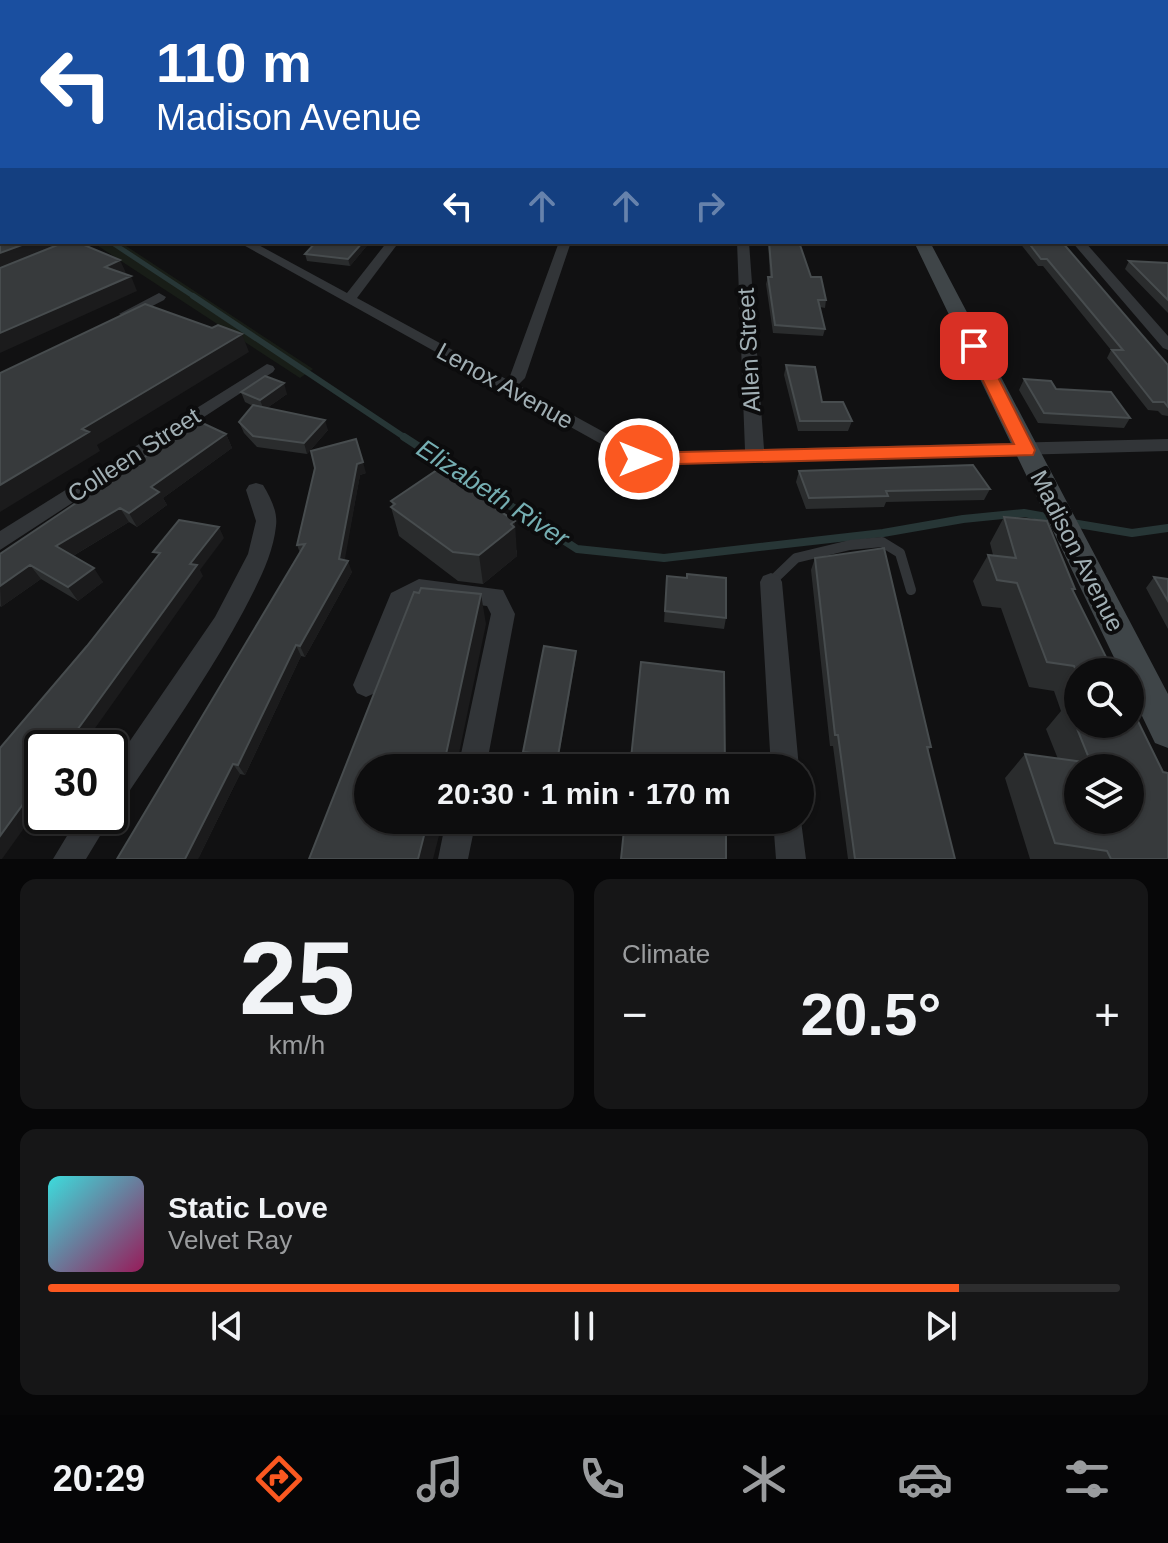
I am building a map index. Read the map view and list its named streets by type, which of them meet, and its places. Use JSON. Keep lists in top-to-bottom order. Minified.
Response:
{"streets":{"street":["Allen Street","Lenox Avenue","Colleen Street","Madison Avenue"]},"crossings":[["Allen Street","Lenox Avenue"],["Lenox Avenue","Madison Avenue"]],"water":["Elizabeth River"],"page":{"turn":["110 m","Madison Avenue"],"limit":"30","trip":"20:30 · 1 min · 170 m","tile":[["25","km/h"],"Climate"],"heat":["−","20.5°","+"],"song":["Static Love","Velvet Ray"],"tabs":"20:29"}}
